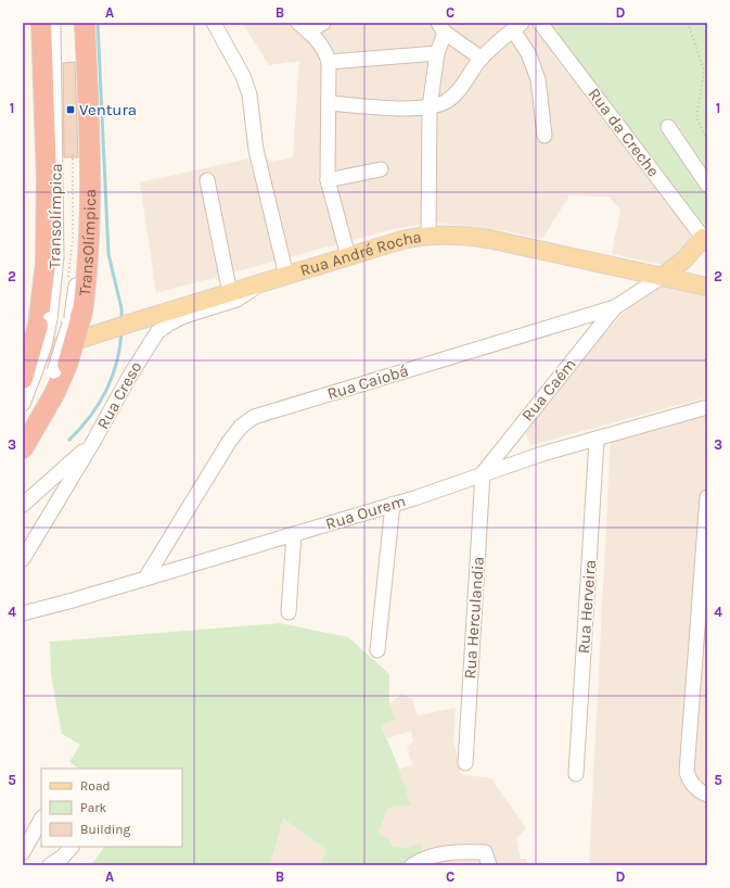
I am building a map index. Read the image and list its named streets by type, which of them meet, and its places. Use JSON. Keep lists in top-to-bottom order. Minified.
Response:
{"streets":{"highway":["TransOlímpica"],"main road":["Rua André Rocha"],"street":["Rua da Creche","Transolímpica","Rua Caiobá","Rua Caém","Rua Creso","Rua Ourem","Rua Herveira","Rua Herculandia"]},"crossings":[["Transolímpica","TransOlímpica"],["Rua André Rocha","Rua Caiobá"],["Rua André Rocha","Rua Creso"],["Rua Caiobá","Rua Caém"],["Rua Caiobá","Rua Ourem"],["Rua Caém","Rua Ourem"],["Rua Caém","Rua Herculandia"],["Rua Ourem","Rua Herveira"],["Rua Ourem","Rua Herculandia"]],"places":{"transit":["Ventura"]},"legend":["Road","Park","Building"],"grid":{"columns":["A","B","C","D"],"rows":["1","2","3","4","5"]}}
